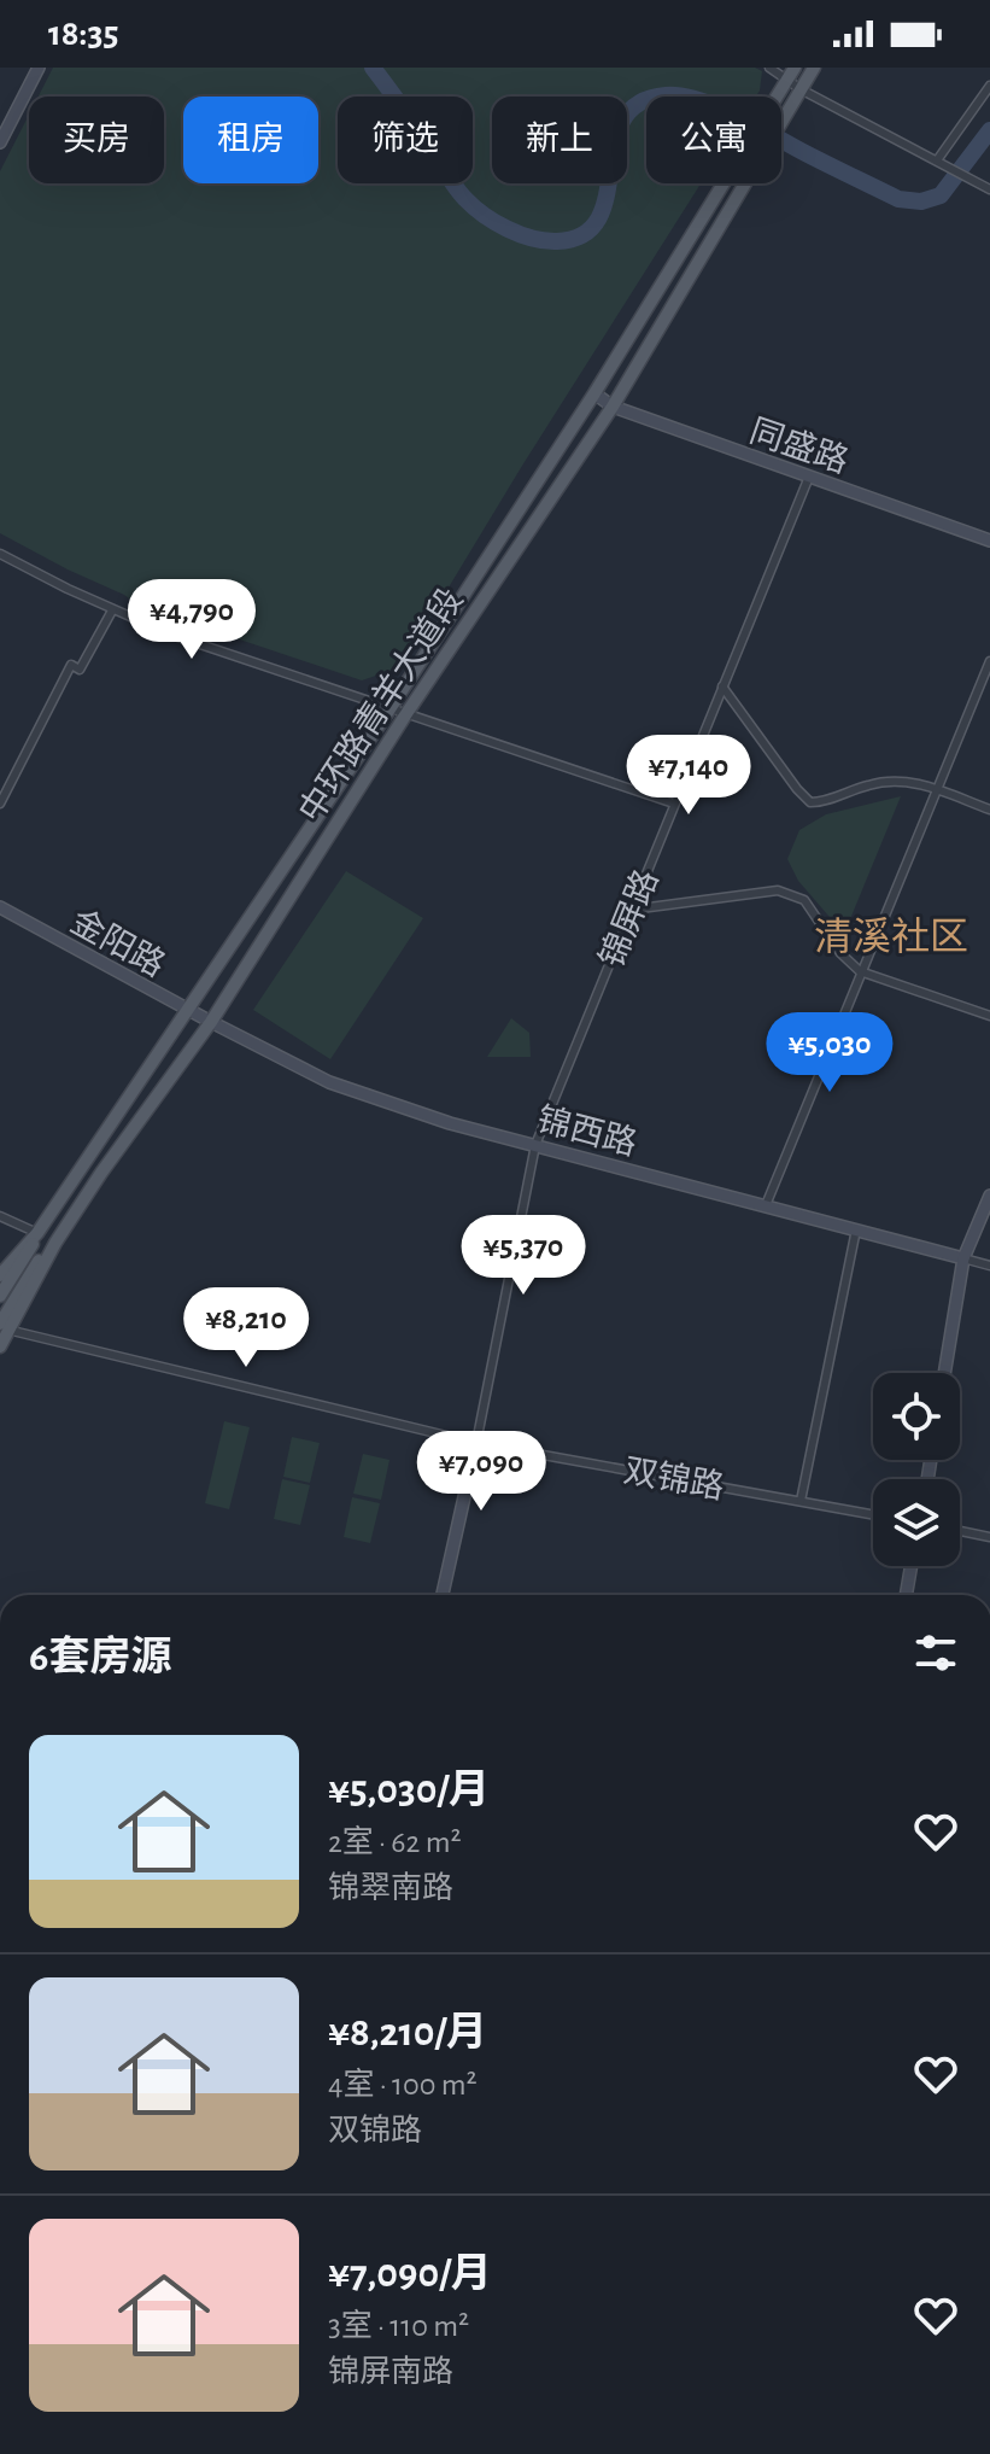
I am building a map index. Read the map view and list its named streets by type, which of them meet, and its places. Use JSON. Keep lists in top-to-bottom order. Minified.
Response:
{"streets":{"main road":["中环路青羊大道段"],"street":["同盛路","锦屏路","金阳路","锦西路","双锦路"]},"crossings":[["同盛路","中环路青羊大道段"],["同盛路","锦屏路"],["中环路青羊大道段","金阳路"],["中环路青羊大道段","锦西路"],["中环路青羊大道段","双锦路"],["锦屏路","锦西路"],["锦屏路","双锦路"],["金阳路","锦西路"]],"districts":["清溪社区"],"page":{"status":"18:35","chip":["买房","租房","筛选","新上","公寓"],"price":["¥4,790","¥7,140","¥5,030","¥5,370","¥8,210","¥7,090"],"heading":"6套房源","list":[{"name":"¥5,030/月","note":"2室 · 62 m² · 锦翠南路"},{"name":"¥8,210/月","note":"4室 · 100 m² · 双锦路"},{"name":"¥7,090/月","note":"3室 · 110 m² · 锦屏南路"}]}}
